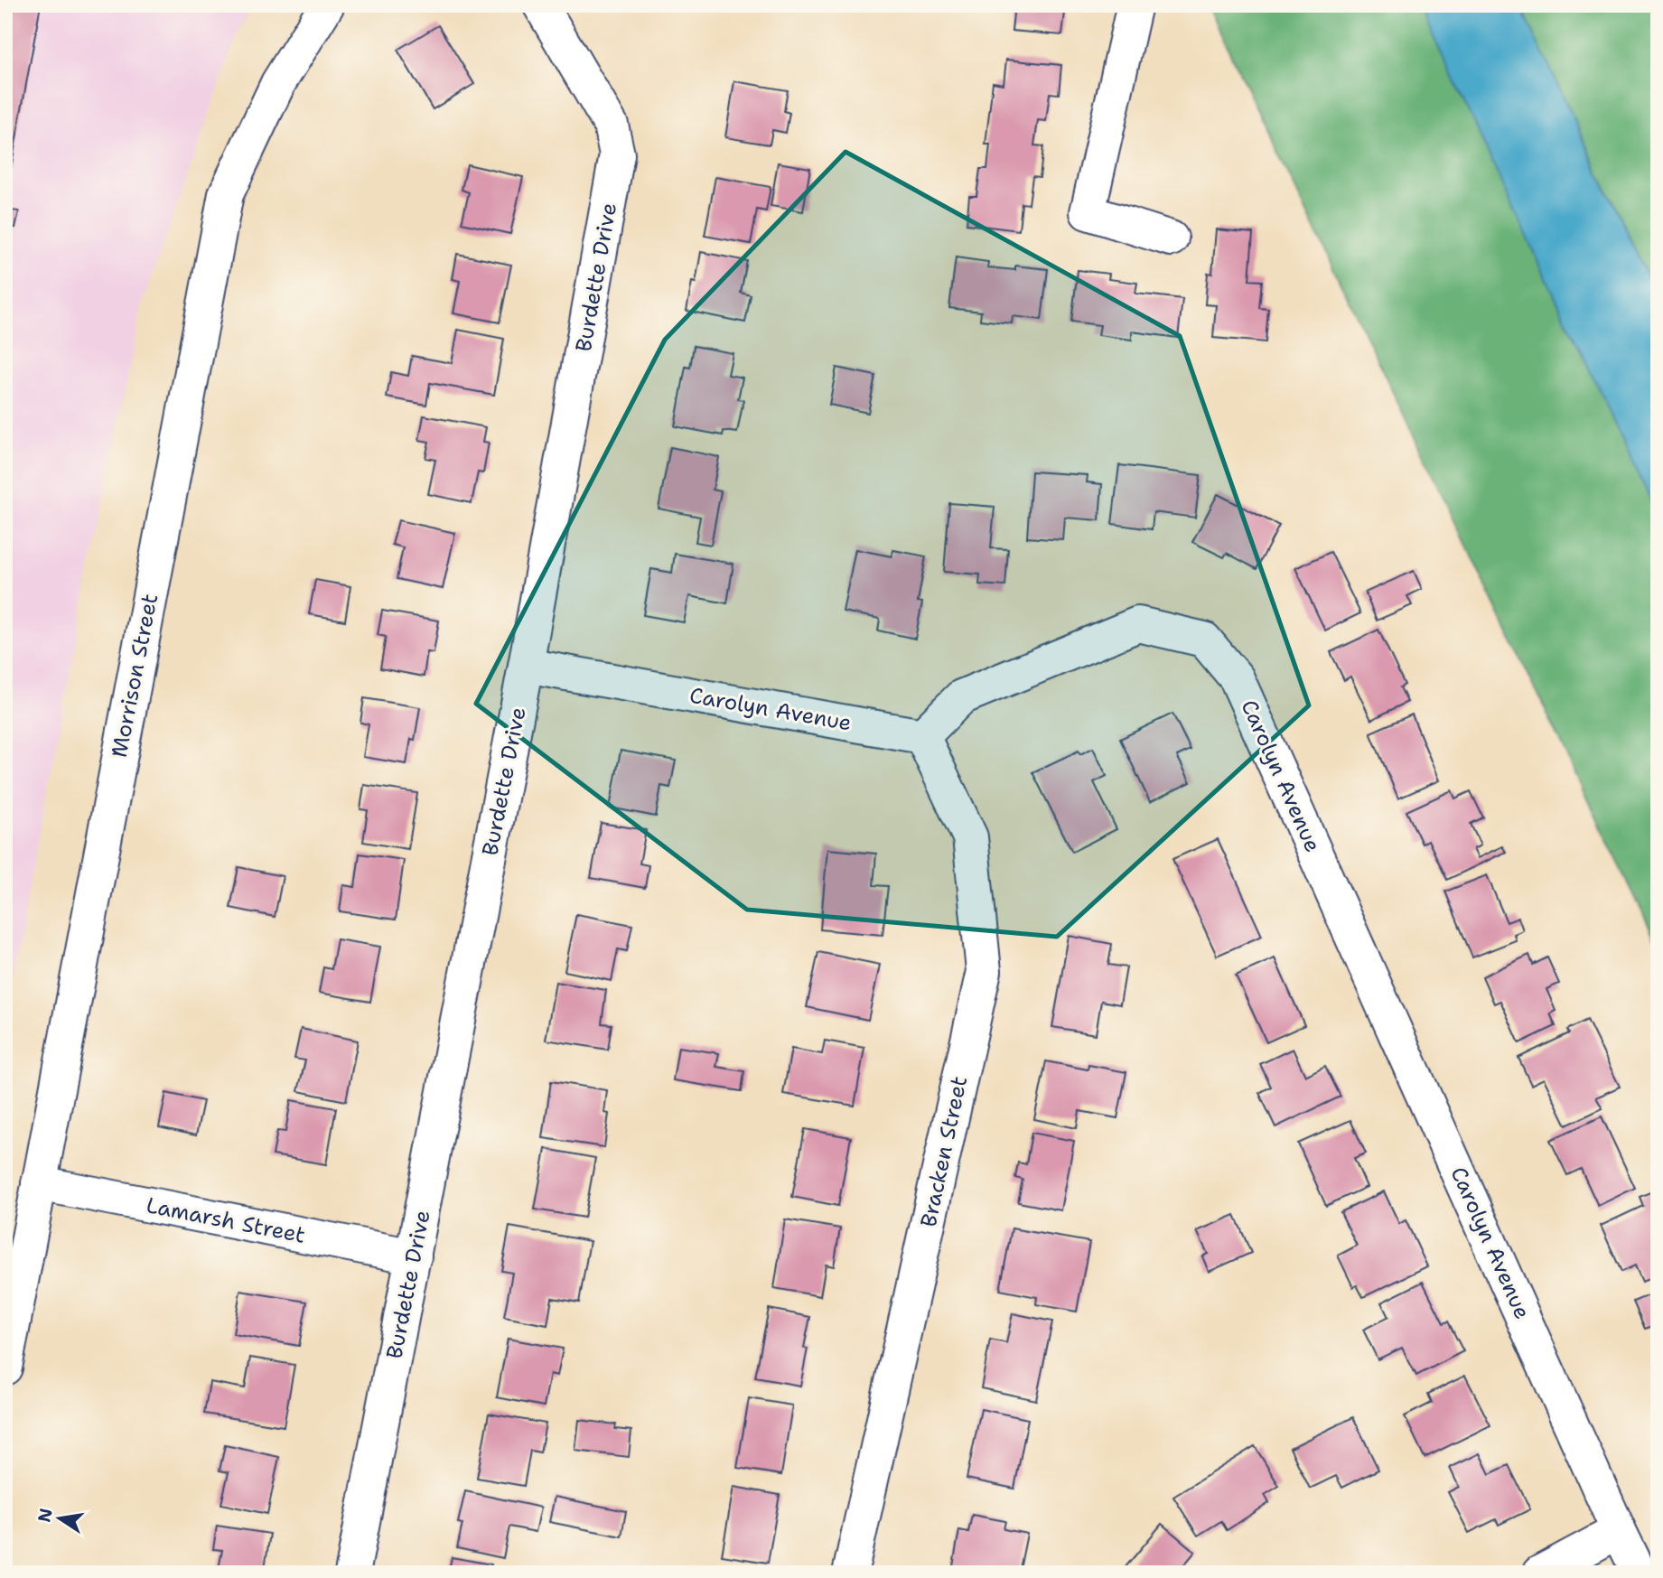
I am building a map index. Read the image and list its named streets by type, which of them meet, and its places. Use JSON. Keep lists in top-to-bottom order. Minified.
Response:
{"streets":{"street":["Burdette Drive","Morrison Street","Carolyn Avenue","Bracken Street","Lamarsh Street"]},"crossings":[["Burdette Drive","Carolyn Avenue"],["Burdette Drive","Lamarsh Street"],["Morrison Street","Lamarsh Street"],["Carolyn Avenue","Bracken Street"]],"north":"left"}
